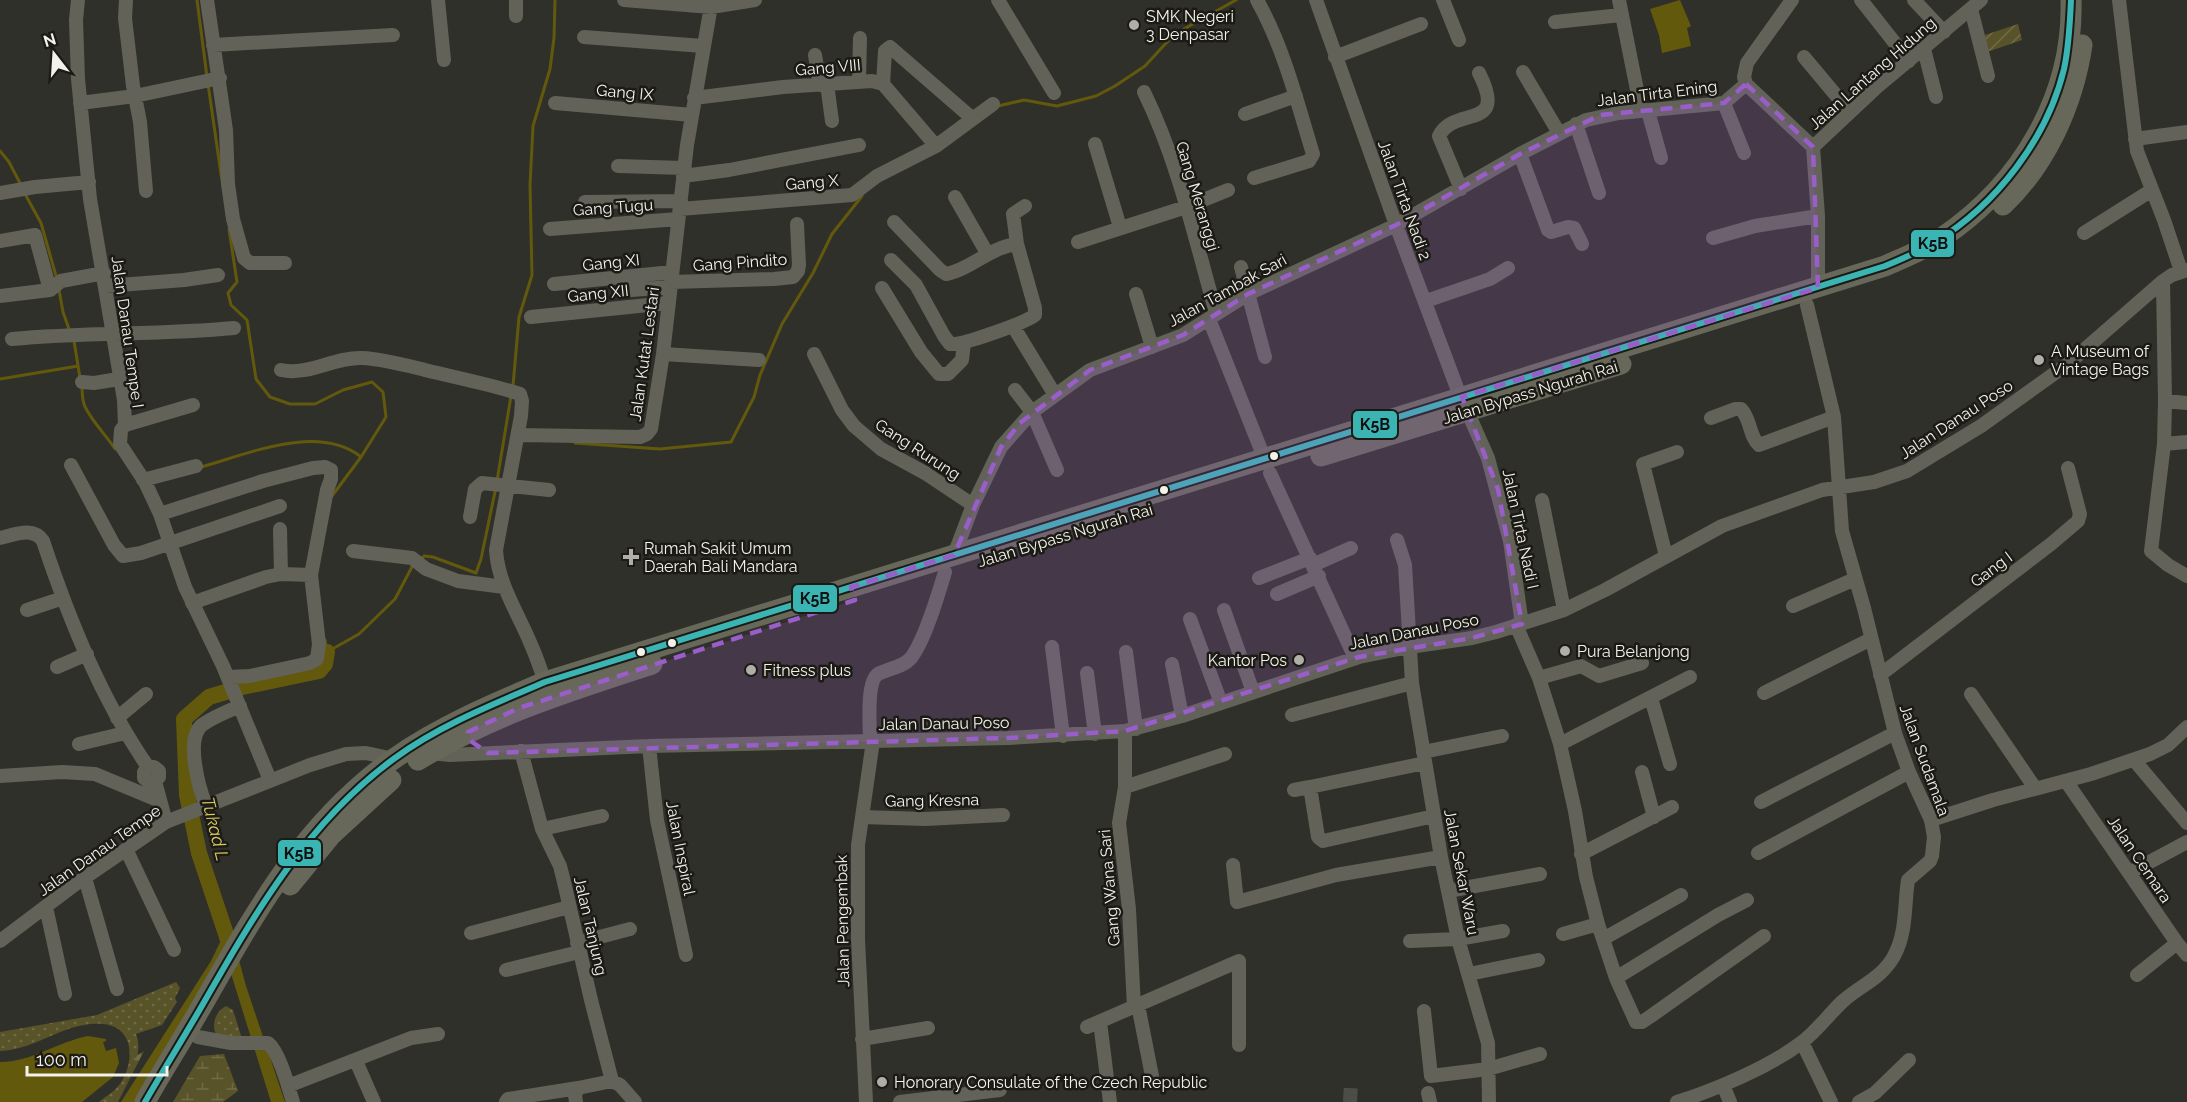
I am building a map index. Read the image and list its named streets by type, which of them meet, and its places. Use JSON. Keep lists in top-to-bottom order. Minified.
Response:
{"streets":{"highway":["Jalan Bypass Ngurah Rai"],"street":["Gang VIII","Jalan Lantang Hidung","Gang IX","Jalan Tirta Ening","Gang X","Gang Meranggi","Jalan Tirta Nadi 2","Gang Tugu","Gang XI","Gang Pindito","Jalan Tambak Sari","Gang XII","Jalan Danau Tempe I","Jalan Kutat Lestari","Jalan Danau Poso","Gang Rurung","Jalan Tirta Nadi I","Gang I","Jalan Sudamala","Gang Kresna","Jalan Inspiral","Jalan Danau Tempe","Jalan Cemara","Jalan Sekar Waru","Gang Wana Sari","Jalan Pengembak","Jalan Tanjung"]},"crossings":[["Gang VIII","Gang X"],["Gang VIII","Jalan Kutat Lestari"],["Gang IX","Jalan Kutat Lestari"],["Jalan Tirta Ening","Jalan Tirta Nadi 2"],["Jalan Tirta Ening","Jalan Tambak Sari"],["Gang X","Gang Tugu"],["Gang X","Jalan Kutat Lestari"],["Gang Meranggi","Jalan Tambak Sari"],["Gang Meranggi","Jalan Bypass Ngurah Rai"],["Gang Meranggi","Jalan Danau Poso"],["Jalan Tirta Nadi 2","Jalan Tambak Sari"],["Jalan Tirta Nadi 2","Jalan Bypass Ngurah Rai"],["Jalan Tirta Nadi 2","Jalan Tirta Nadi I"],["Gang Tugu","Jalan Kutat Lestari"],["Gang XI","Gang Pindito"],["Gang XI","Jalan Kutat Lestari"],["Gang Pindito","Jalan Kutat Lestari"],["Jalan Tambak Sari","Jalan Bypass Ngurah Rai"],["Jalan Tambak Sari","Gang Rurung"],["Jalan Tambak Sari","Jalan Pengembak"],["Gang XII","Jalan Kutat Lestari"],["Jalan Danau Tempe I","Jalan Danau Tempe"],["Jalan Bypass Ngurah Rai","Jalan Danau Poso"],["Jalan Bypass Ngurah Rai","Jalan Tirta Nadi I"],["Jalan Bypass Ngurah Rai","Jalan Sudamala"],["Jalan Bypass Ngurah Rai","Jalan Danau Tempe"],["Jalan Bypass Ngurah Rai","Jalan Pengembak"],["Jalan Danau Poso","Jalan Tirta Nadi I"],["Jalan Danau Poso","Jalan Sudamala"],["Jalan Danau Poso","Jalan Inspiral"],["Jalan Danau Poso","Jalan Sekar Waru"],["Jalan Danau Poso","Gang Wana Sari"],["Jalan Danau Poso","Jalan Pengembak"],["Jalan Danau Poso","Jalan Tanjung"],["Gang I","Jalan Sudamala"],["Gang Kresna","Jalan Pengembak"]],"water":["Tukad L"],"places":{"other":["SMK Negeri 3 Denpasar","A Museum of Vintage Bags","Pura Belanjong","Kantor Pos","Fitness plus","Honorary Consulate of the Czech Republic"],"health":["Rumah Sakit Umum Daerah Bali Mandara"]},"lines":["transit line K5B"],"scale_bar":"100 m","north":"top"}
